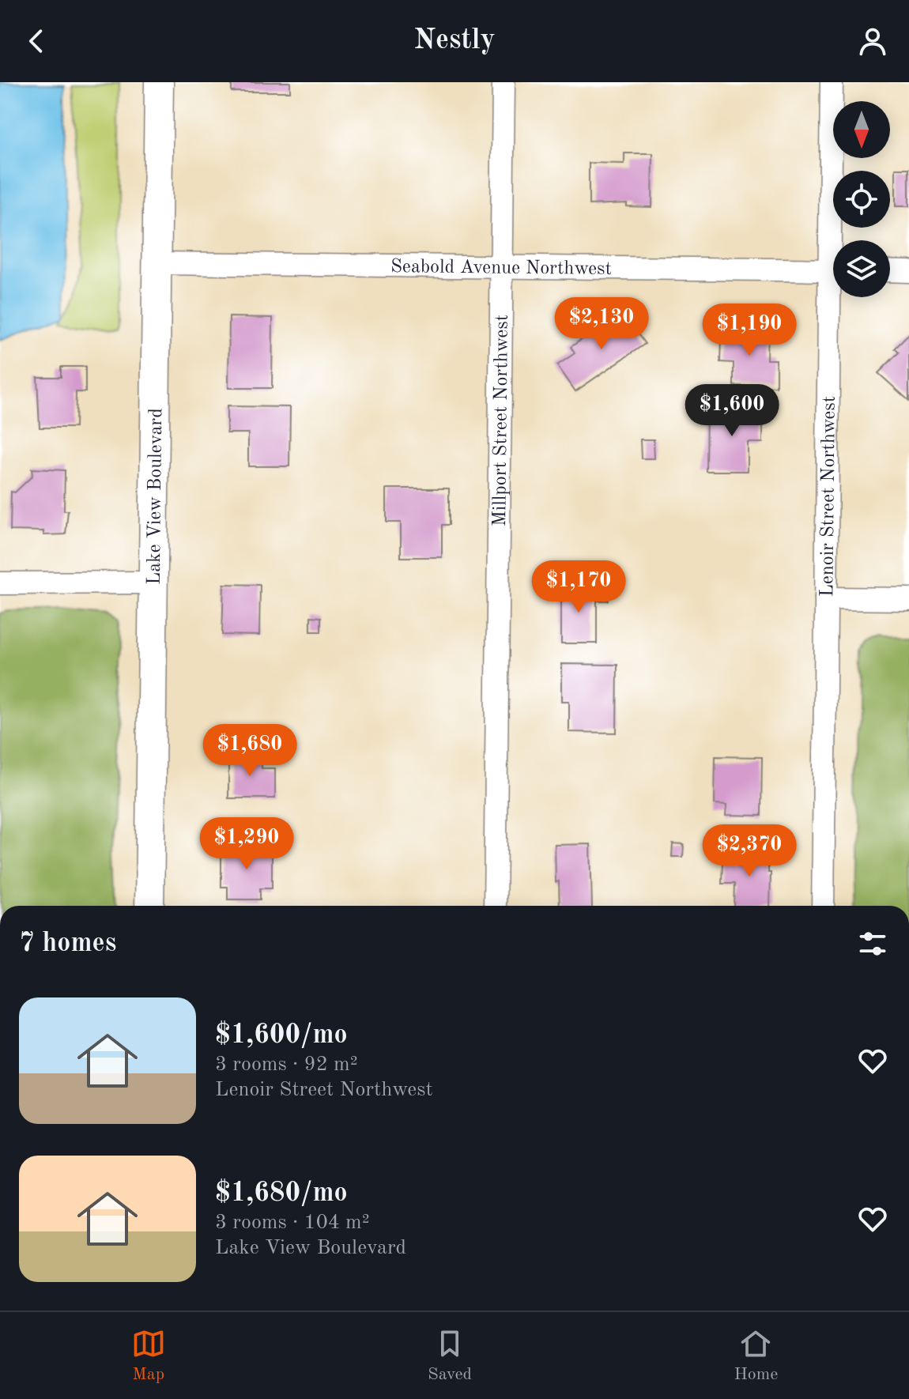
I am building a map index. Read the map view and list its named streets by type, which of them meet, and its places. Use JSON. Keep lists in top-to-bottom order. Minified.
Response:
{"streets":{"street":["Seabold Avenue Northwest","Millport Street Northwest","Lake View Boulevard","Lenoir Street Northwest"]},"crossings":[["Seabold Avenue Northwest","Millport Street Northwest"],["Seabold Avenue Northwest","Lake View Boulevard"]],"north":"bottom","page":{"header":"Nestly","price":["$2,130","$1,190","$1,600","$1,170","$1,680","$1,290","$2,370"],"heading":"7 homes","list":[{"name":"$1,600/mo","note":"3 rooms · 92 m² · Lenoir Street Northwest"},{"name":"$1,680/mo","note":"3 rooms · 104 m² · Lake View Boulevard"}],"tabs":["Map","Saved","Home"]}}
